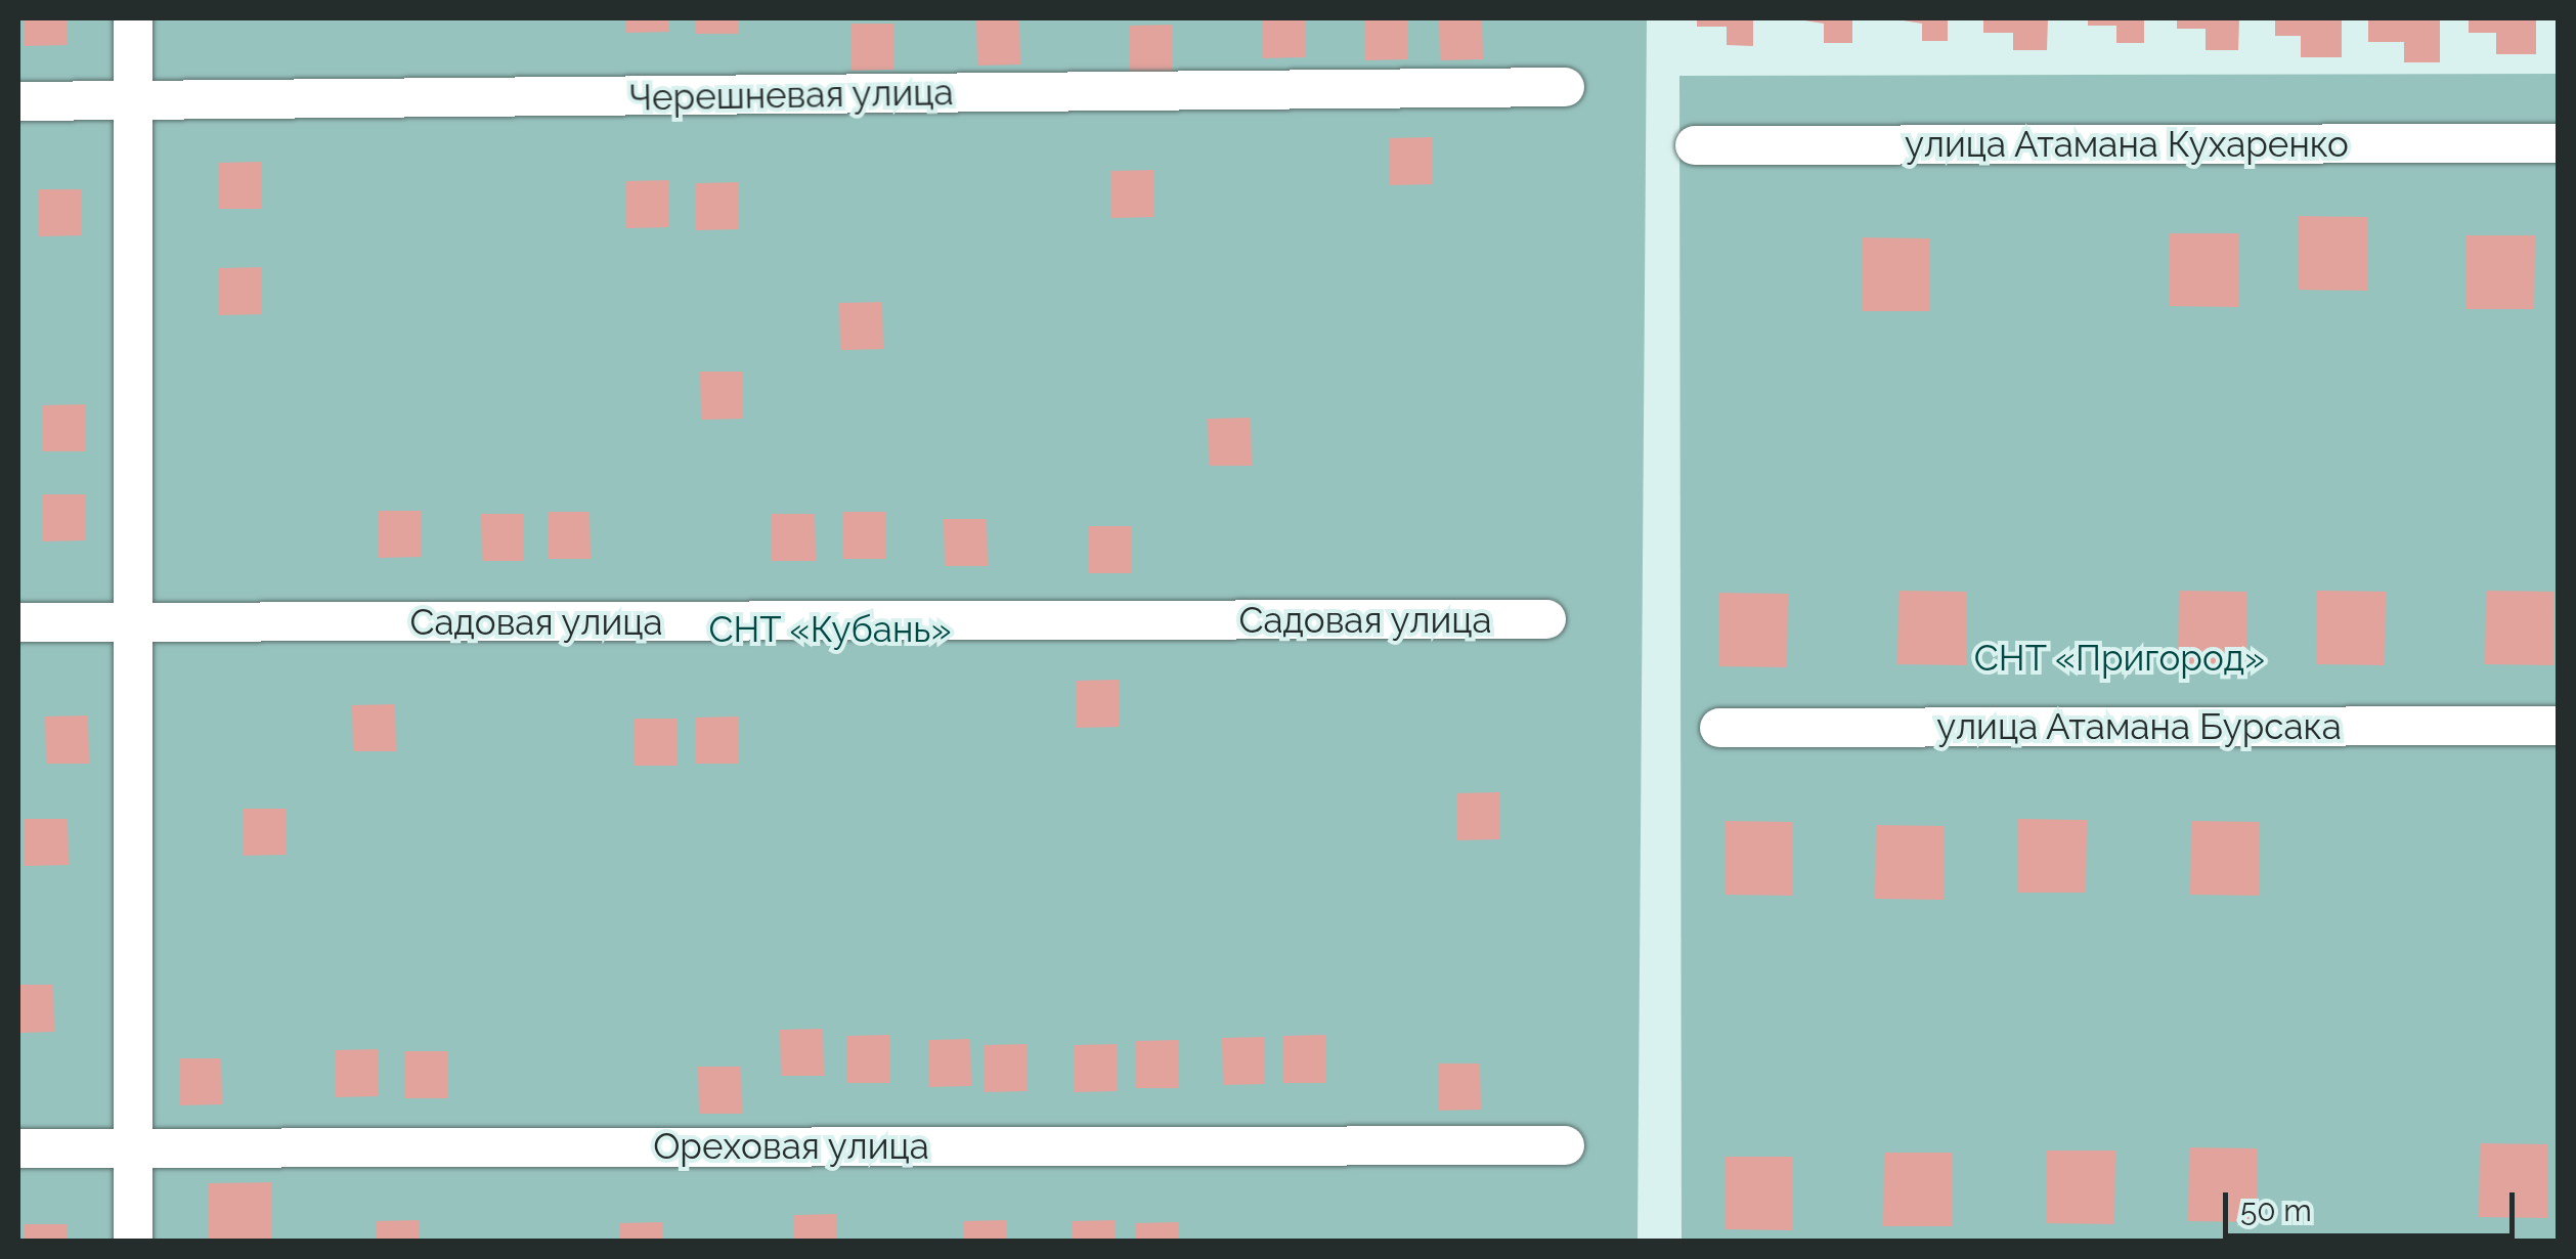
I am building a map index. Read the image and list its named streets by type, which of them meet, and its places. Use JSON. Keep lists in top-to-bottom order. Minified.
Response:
{"streets":{"street":["Черешневая улица","улица Атамана Кухаренко","Садовая улица","улица Атамана Бурсака","Ореховая улица"]},"parks":["СНТ «Кубань»","СНТ «Пригород»"],"scale_bar":"50 m"}
